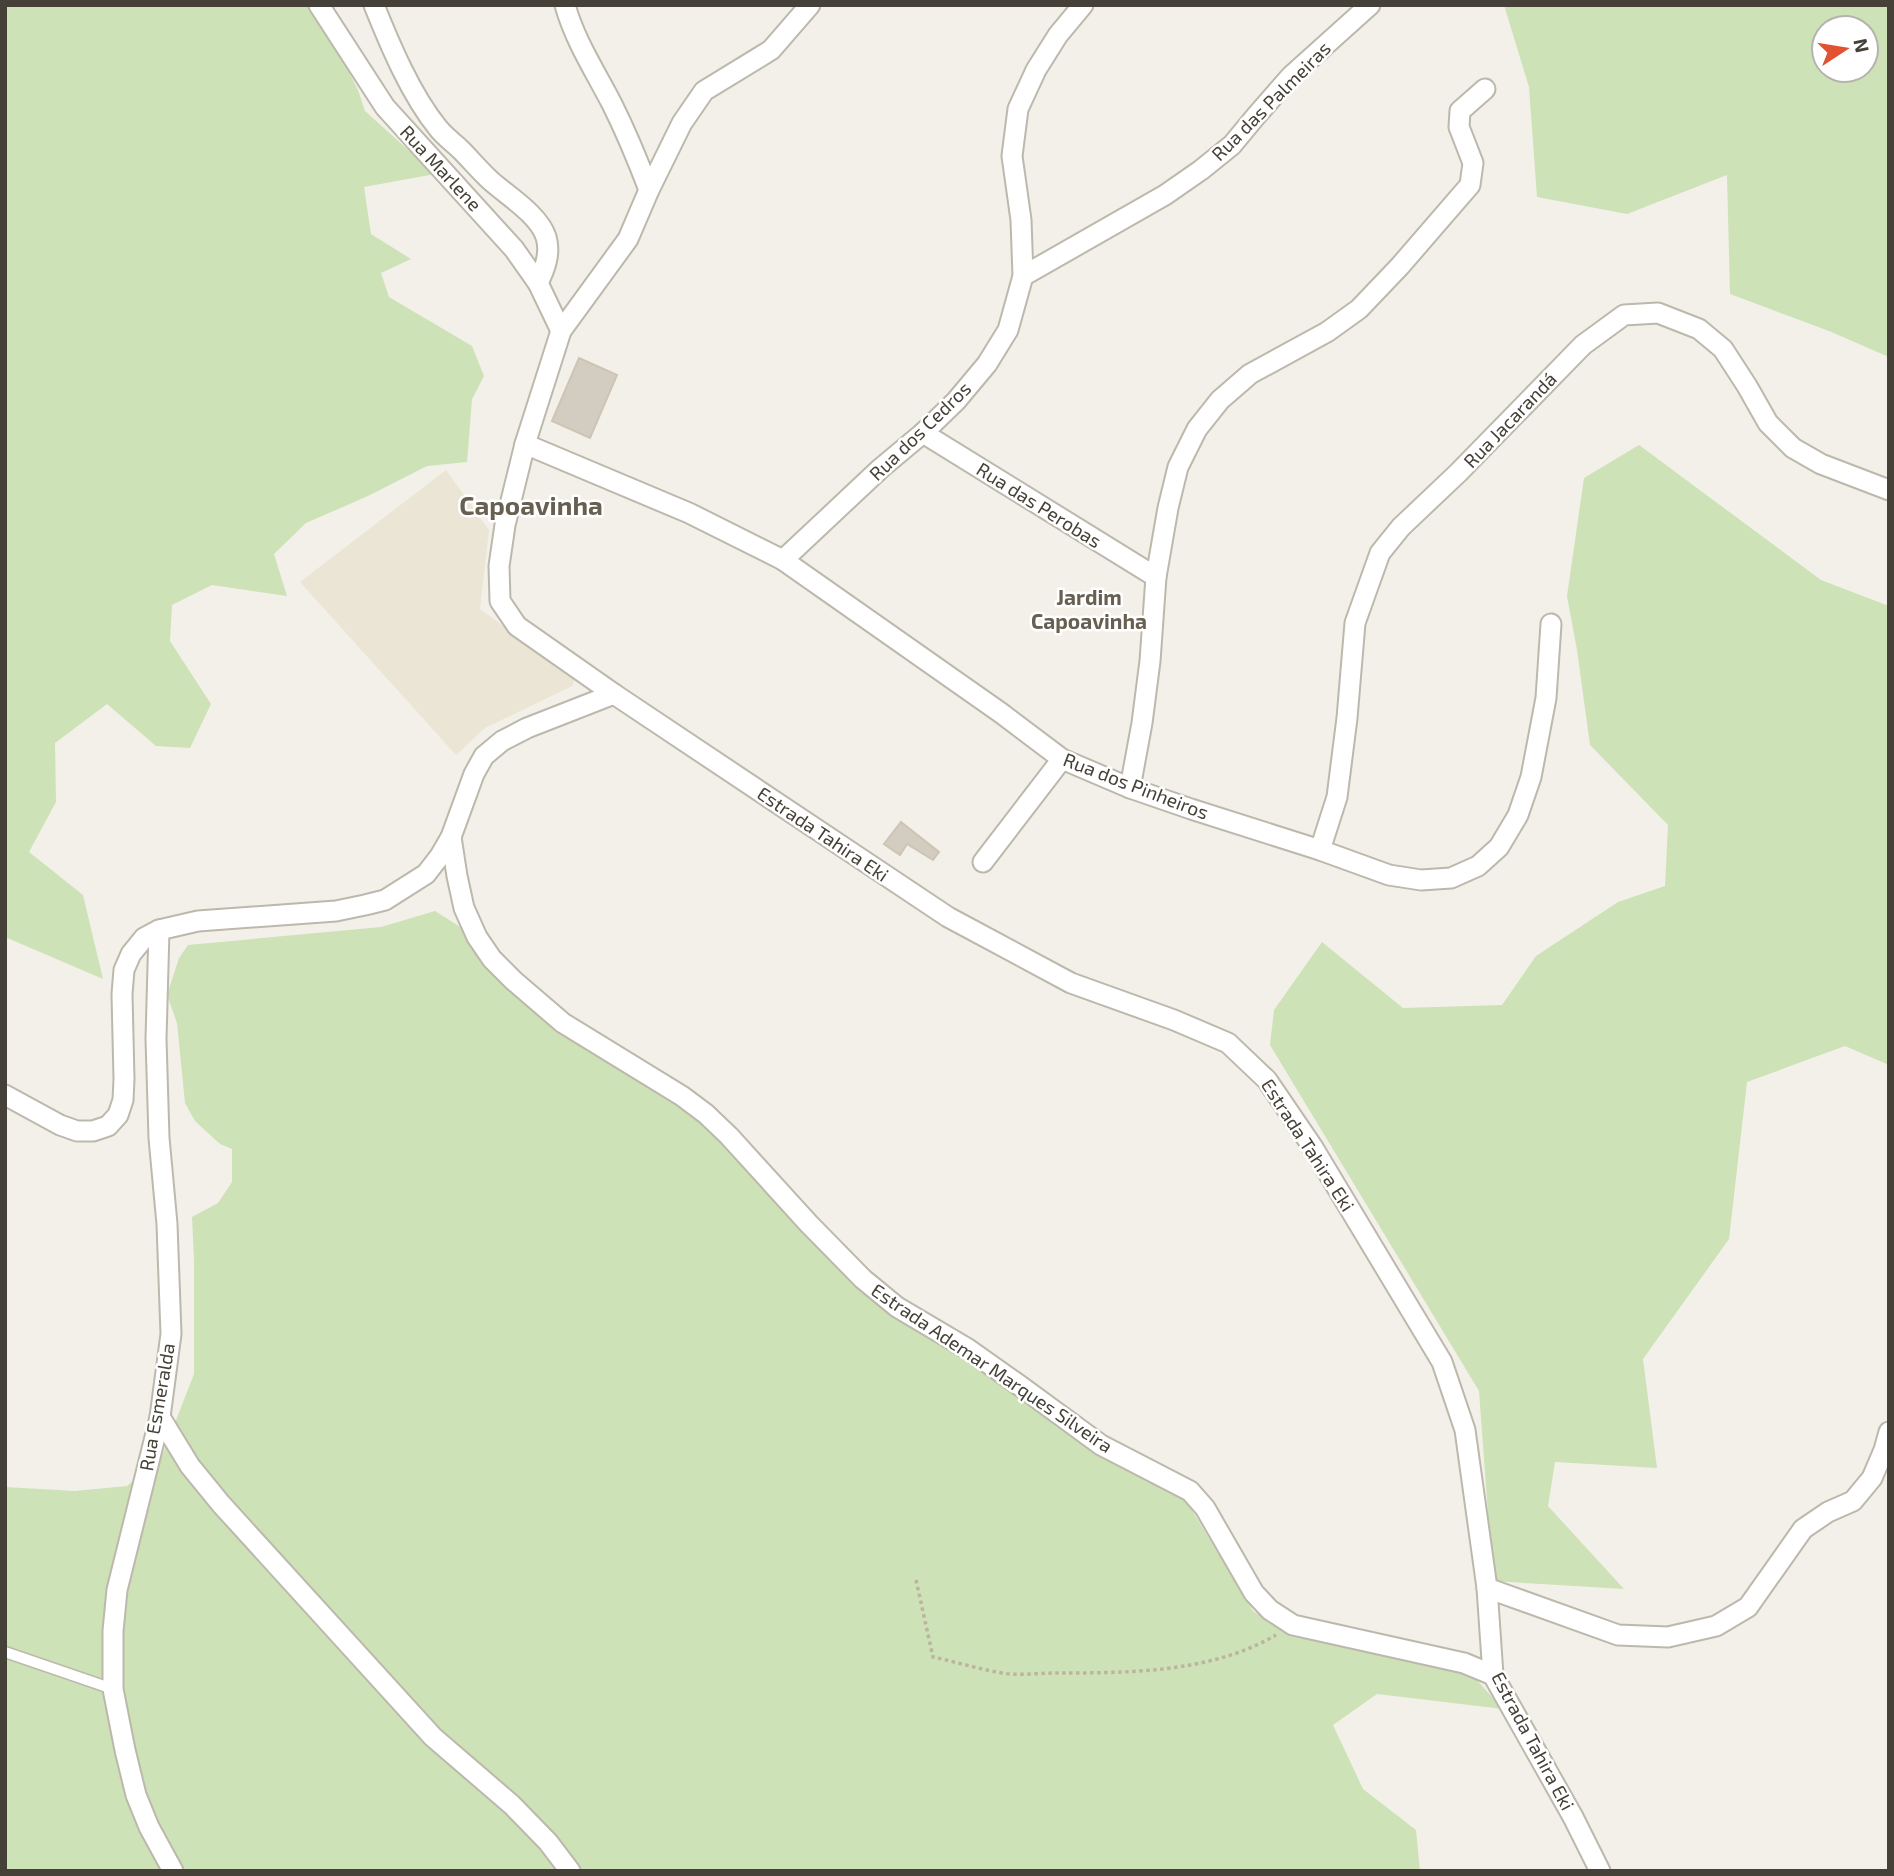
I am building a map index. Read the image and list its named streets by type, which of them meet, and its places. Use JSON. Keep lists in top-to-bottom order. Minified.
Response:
{"streets":{"street":["Rua das Palmeiras","Rua Marlene","Rua Jacarandá","Rua dos Cedros","Rua das Perobas","Rua dos Pinheiros","Estrada Tahira Eki","Estrada Ademar Marques Silveira","Rua Esmeralda"]},"crossings":[["Rua das Palmeiras","Rua dos Cedros"],["Rua Marlene","Estrada Tahira Eki"],["Rua Jacarandá","Rua dos Pinheiros"],["Rua dos Cedros","Rua das Perobas"],["Rua dos Cedros","Rua dos Pinheiros"],["Rua dos Pinheiros","Estrada Tahira Eki"],["Estrada Tahira Eki","Estrada Ademar Marques Silveira"]],"districts":["Capoavinha","Jardim Capoavinha"],"north":"right"}
